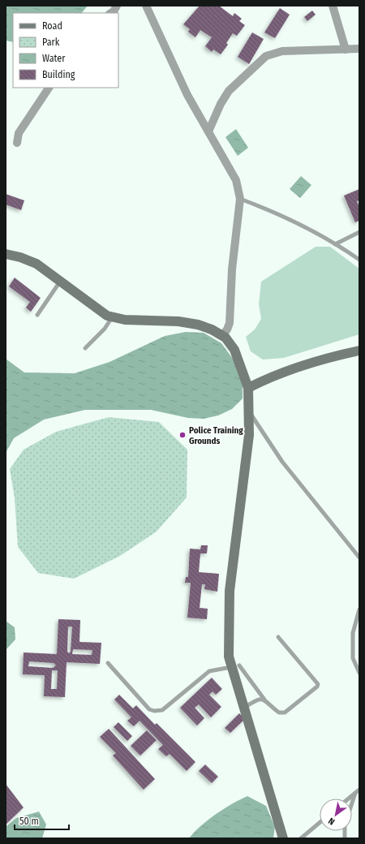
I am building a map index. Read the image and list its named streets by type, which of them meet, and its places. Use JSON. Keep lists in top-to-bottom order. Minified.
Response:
{"places":["Police Training Grounds"],"legend":["Road","Park","Water","Building"],"scale_bar":"50 m","north":"bottom left"}
